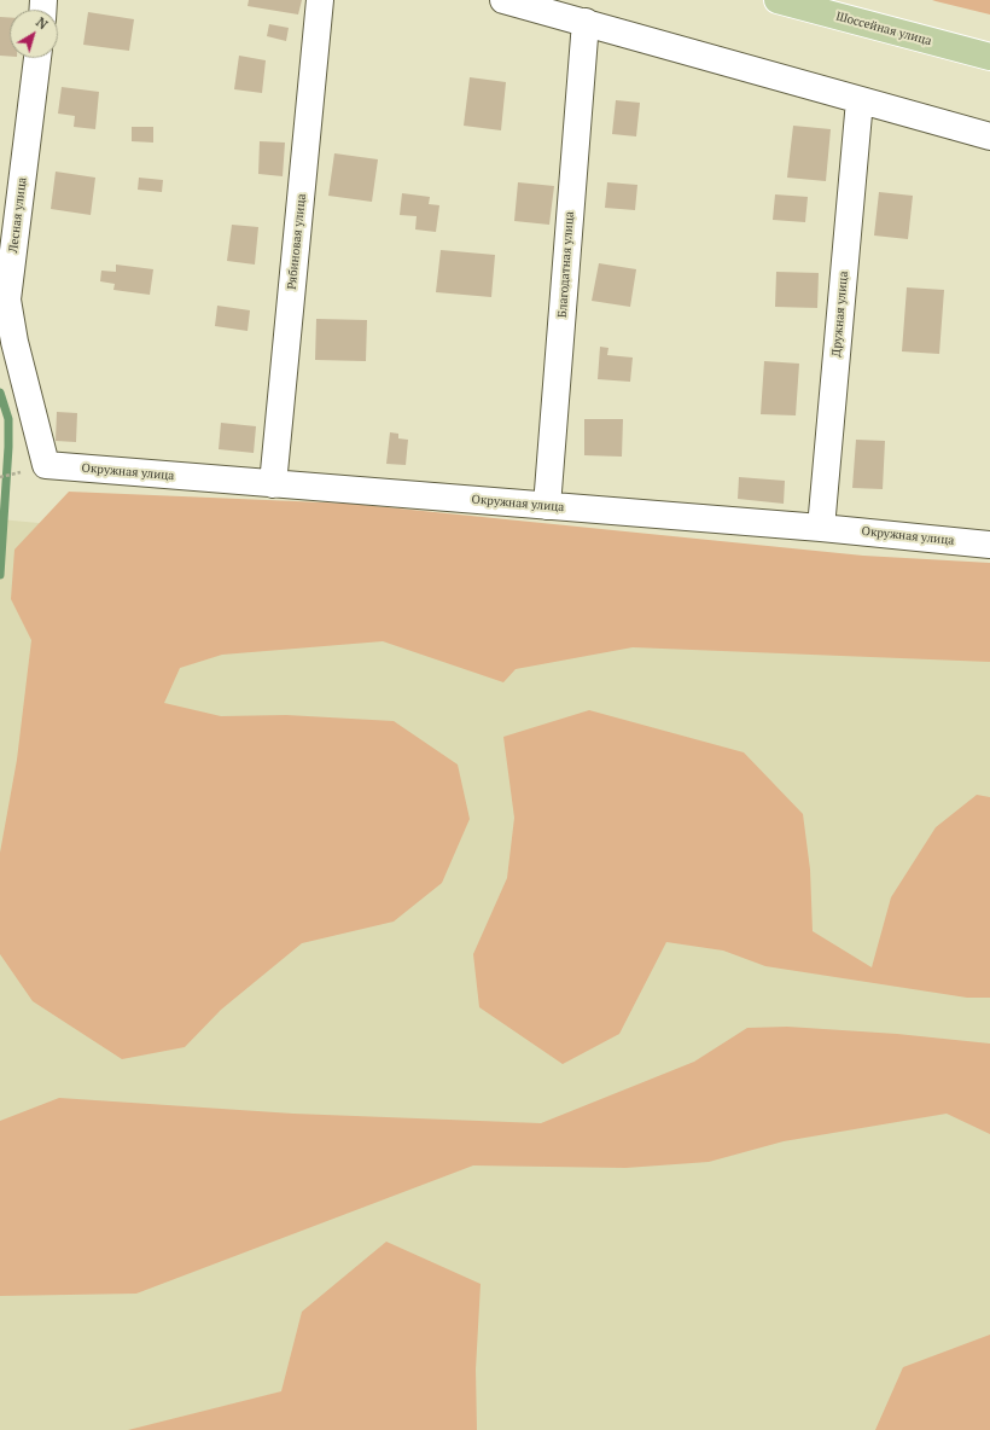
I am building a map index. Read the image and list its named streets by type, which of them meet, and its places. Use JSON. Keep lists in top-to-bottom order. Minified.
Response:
{"streets":{"main road":["Шоссейная улица"],"street":["Лесная улица","Рябиновая улица","Благодатная улица","Дружная улица","Окружная улица"]},"crossings":[["Лесная улица","Окружная улица"],["Рябиновая улица","Окружная улица"],["Благодатная улица","Окружная улица"],["Дружная улица","Окружная улица"]],"north":"top right"}
